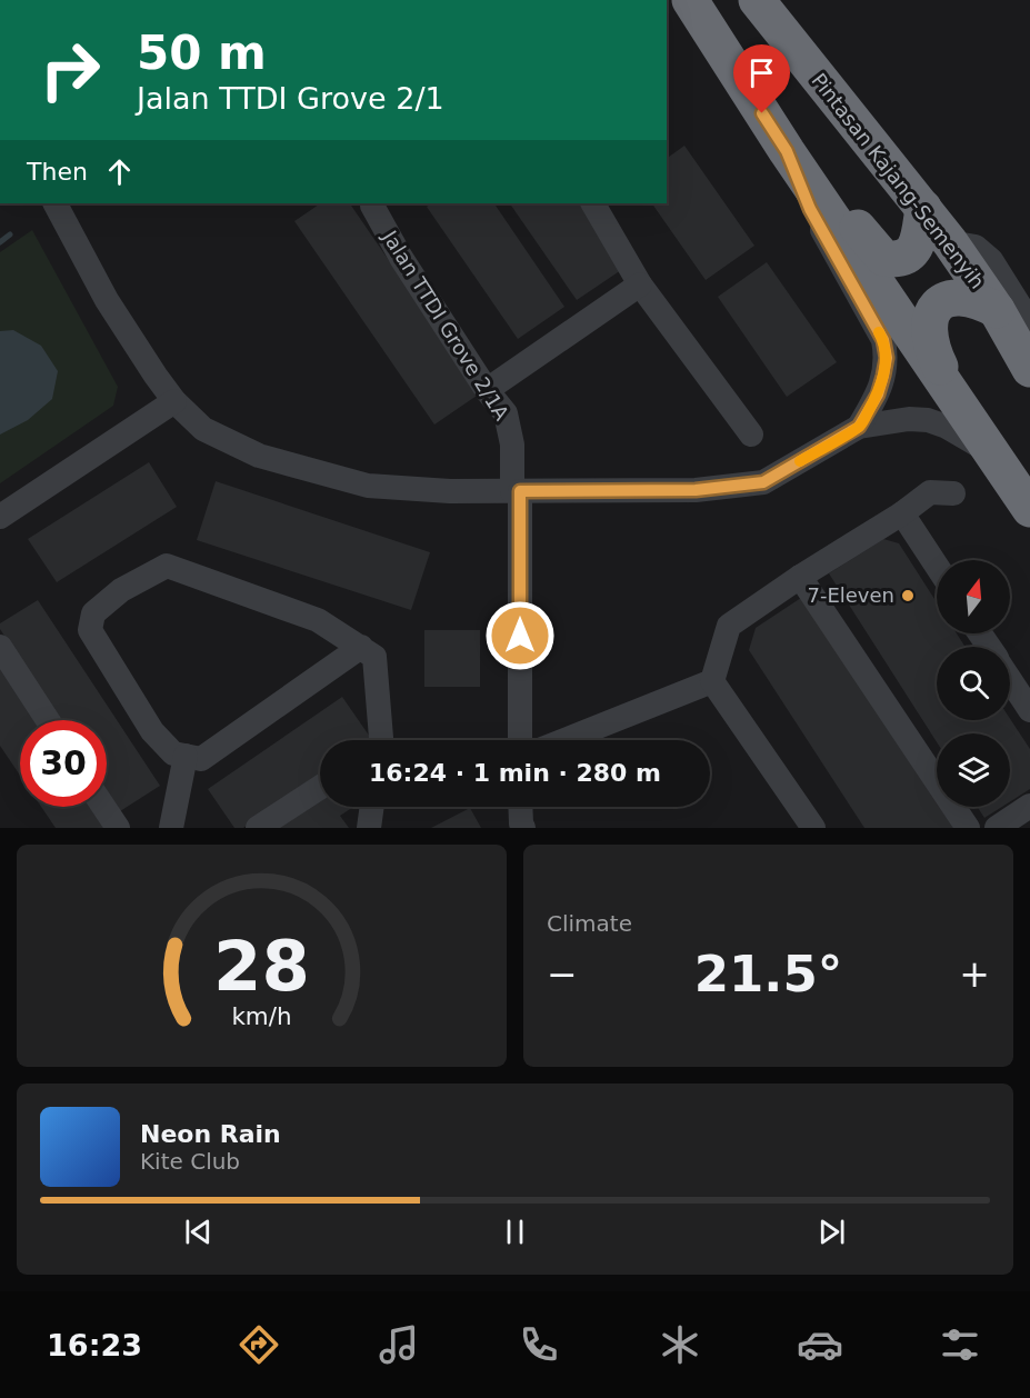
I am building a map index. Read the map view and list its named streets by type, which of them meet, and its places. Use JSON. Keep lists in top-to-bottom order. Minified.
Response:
{"streets":{"highway":["Pintasan Kajang-Semenyih"],"street":["Jalan TTDI Grove 2/1A"]},"places":["7-Eleven"],"north":"top","page":{"turn":["50 m","Jalan TTDI Grove 2/1"],"then":"Then","limit":"30","trip":"16:24 · 1 min · 280 m","tile":"Climate","heat":["−","21.5°","+"],"song":["Neon Rain","Kite Club"],"tabs":"16:23","gauge":["28","km/h"]}}
